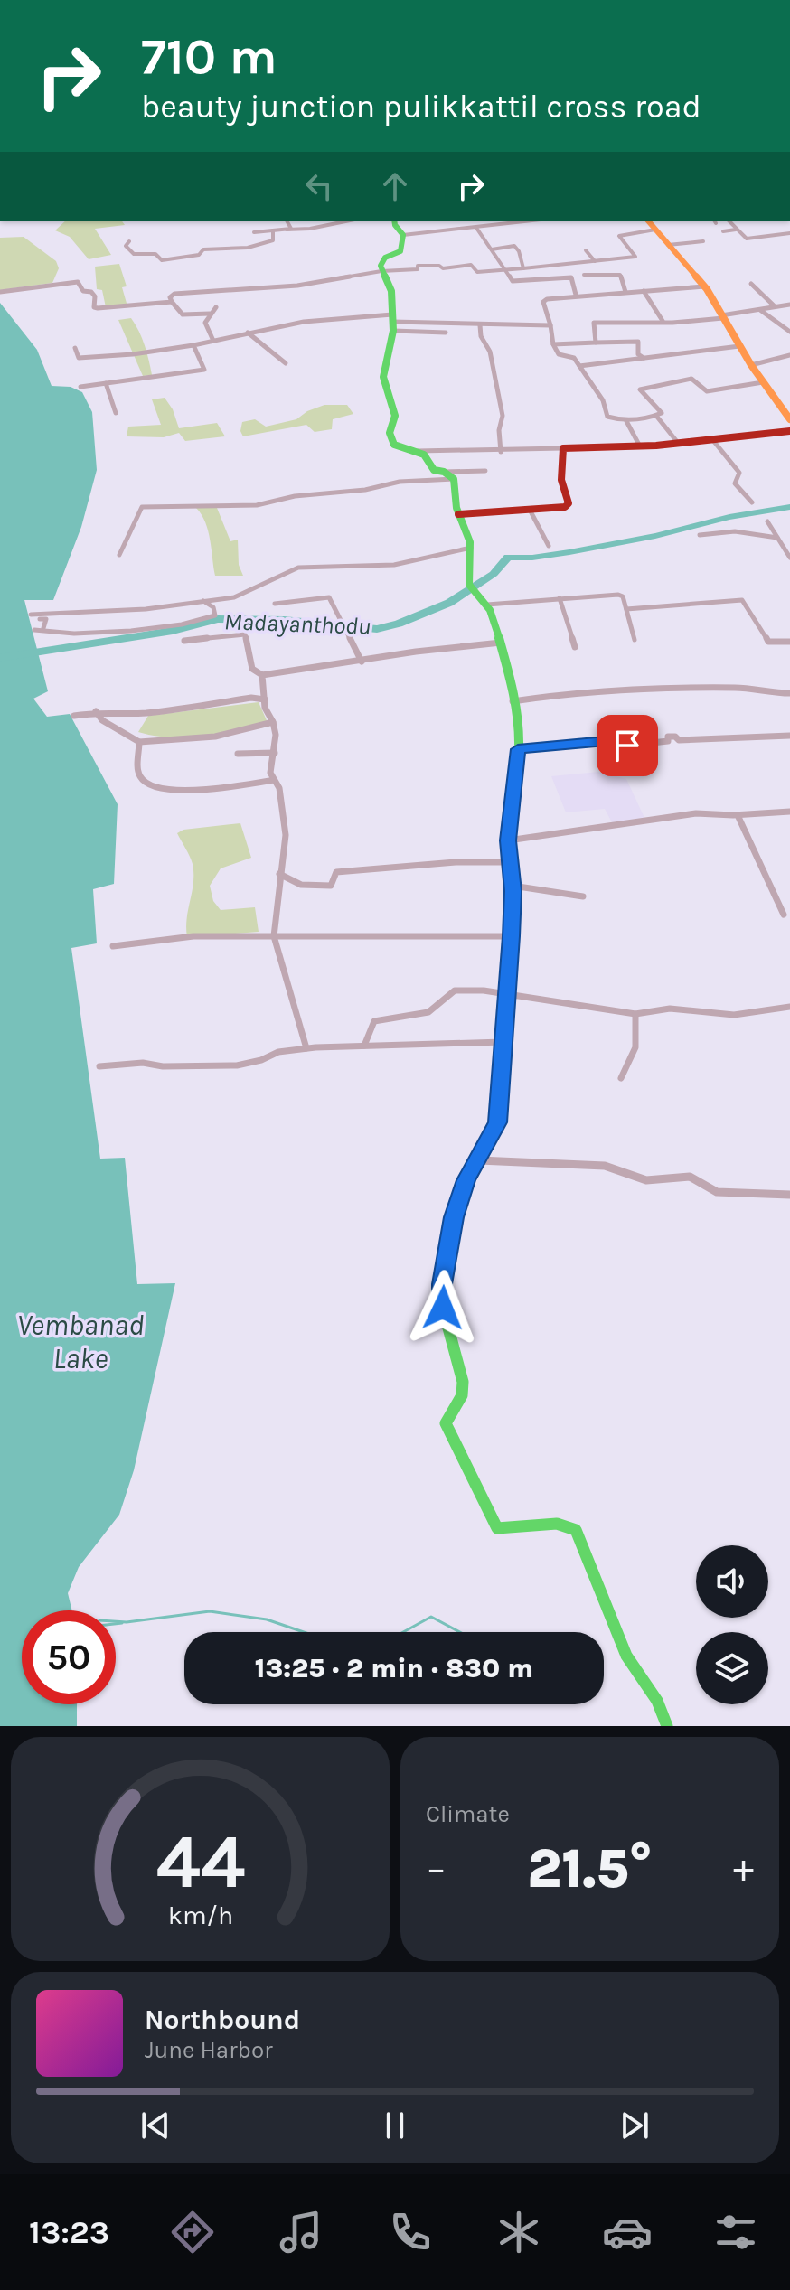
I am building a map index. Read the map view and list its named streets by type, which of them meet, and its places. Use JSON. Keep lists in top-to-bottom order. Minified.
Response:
{"water":["Madayanthodu","Vembanad Lake"],"page":{"turn":["710 m","beauty junction pulikkattil cross road"],"limit":"50","trip":"13:25 · 2 min · 830 m","tile":"Climate","heat":["−","21.5°","+"],"song":["Northbound","June Harbor"],"tabs":"13:23","gauge":["44","km/h"]}}
